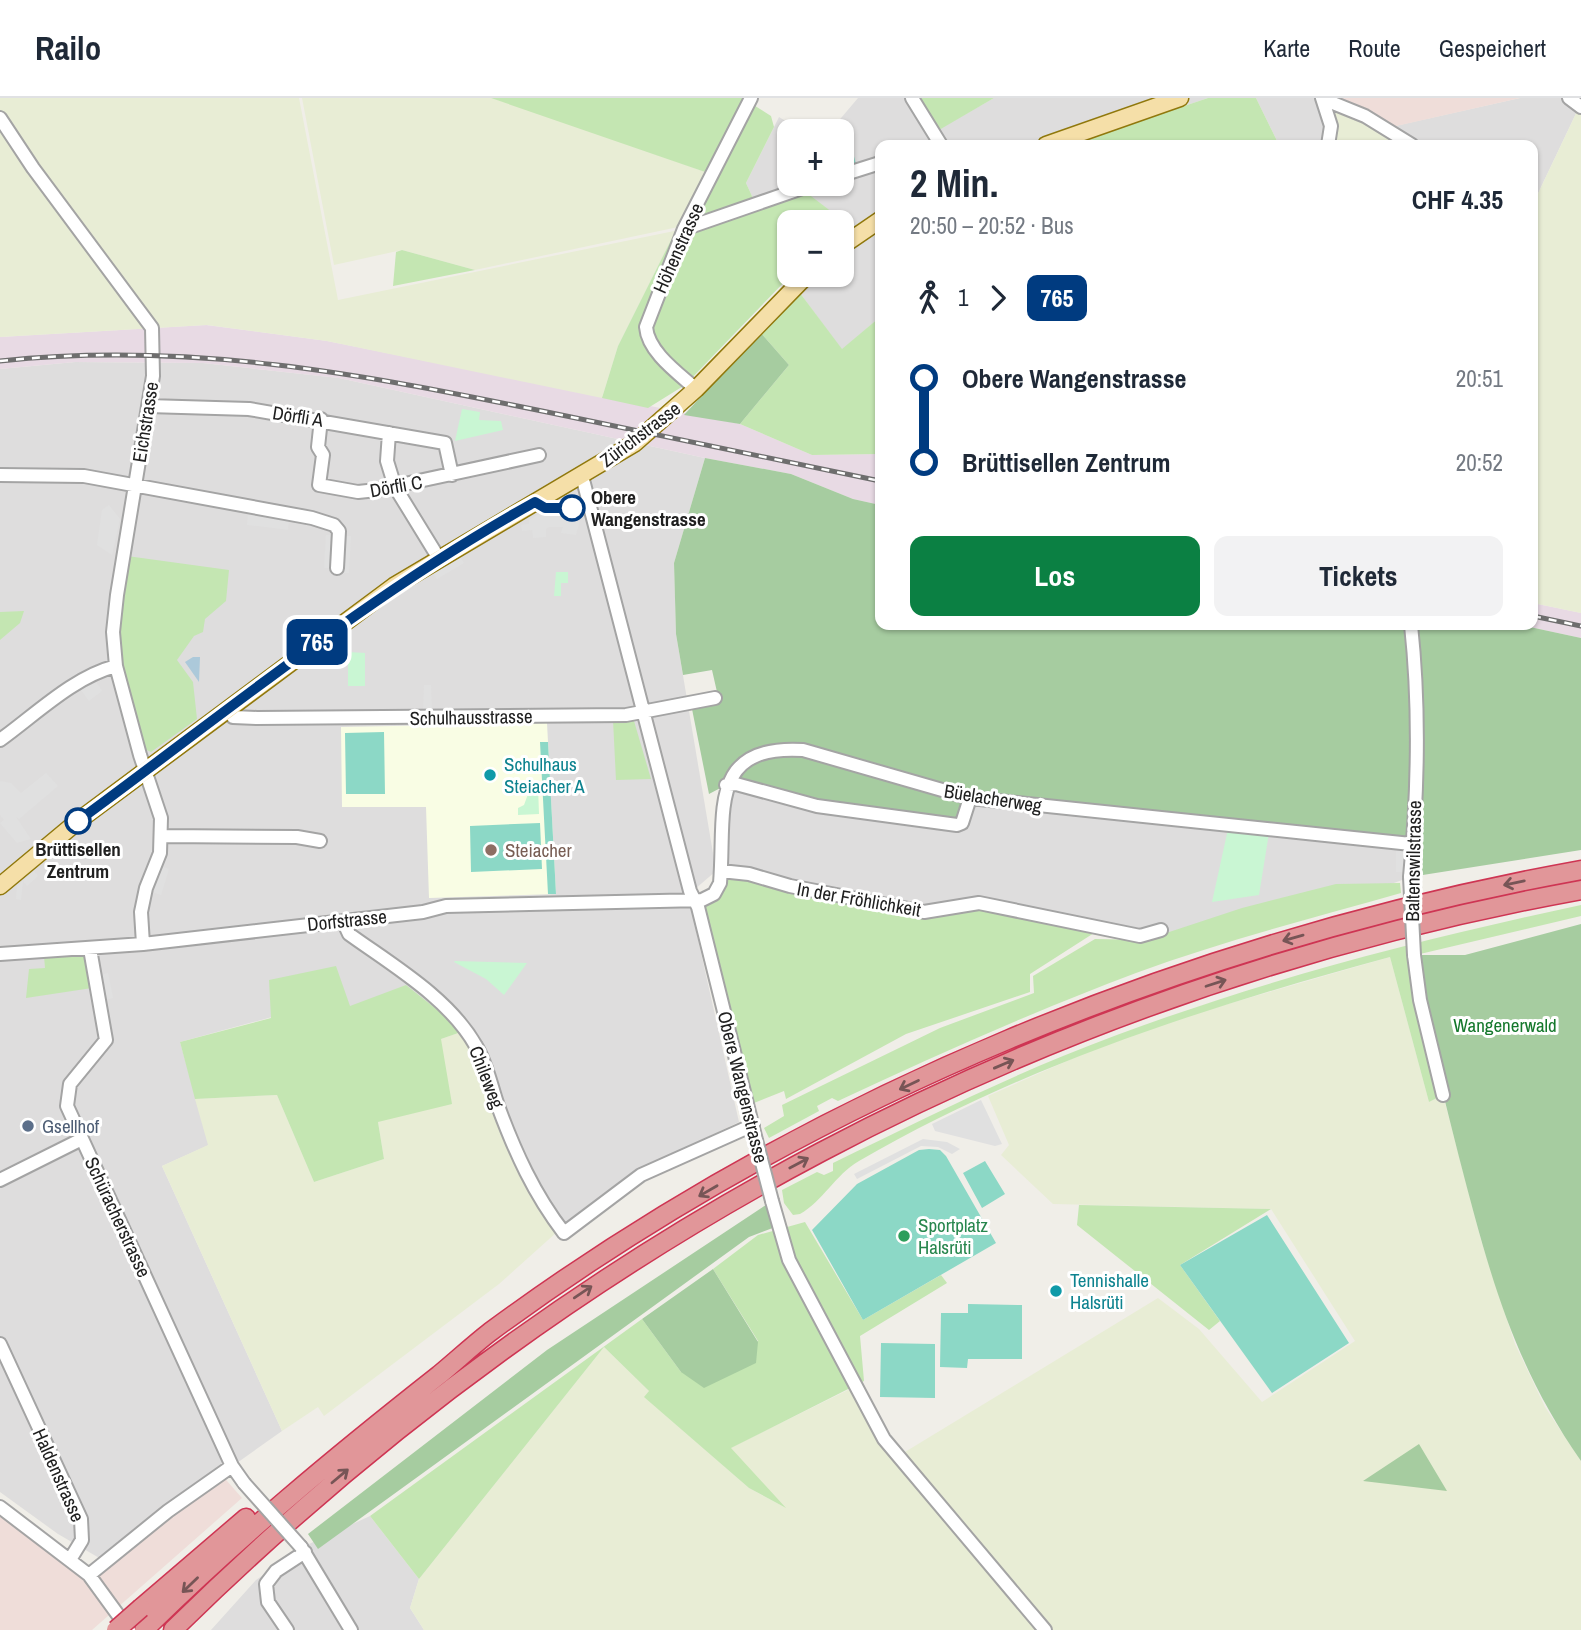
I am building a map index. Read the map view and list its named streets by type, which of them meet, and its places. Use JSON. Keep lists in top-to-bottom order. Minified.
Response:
{"streets":{"main road":["Zürichstrasse"],"street":["Höhenstrasse","Dörfli A","Eichstrasse","Dörfli C","Schulhausstrasse","Büelacherweg","Baltenswilstrasse","In der Fröhlichkeit","Dorfstrasse","Chileweg","Obere Wangenstrasse","Schüracherstrasse","Haldenstrasse"]},"crossings":[["Höhenstrasse","Zürichstrasse"],["Dörfli A","Eichstrasse"],["Dörfli A","Dörfli C"],["Eichstrasse","Zürichstrasse"],["Zürichstrasse","Schulhausstrasse"],["Zürichstrasse","Obere Wangenstrasse"],["Schulhausstrasse","Obere Wangenstrasse"],["Büelacherweg","Baltenswilstrasse"],["Dorfstrasse","Chileweg"],["Dorfstrasse","Obere Wangenstrasse"],["Dorfstrasse","Schüracherstrasse"],["Chileweg","Obere Wangenstrasse"]],"parks":["Wangenerwald"],"places":["Obere Wangenstrasse","Schulhaus Steiacher A","Brüttisellen Zentrum","Steiacher","Gsellhof","Sportplatz Halsrüti","Tennishalle Halsrüti"],"lines":["bus line 765"],"page":{"header":"Railo","nav":["Karte","Route","Gespeichert"],"on_map":"765","map_buttons":["+","−"],"heading":["2 Min.","20:50 – 20:52 · Bus","CHF 4.35"],"legs":["1","765"],"list":[{"name":"Obere Wangenstrasse","value":"20:51"},{"name":"Brüttisellen Zentrum","value":"20:52"}],"buttons":["Los","Tickets"]}}
